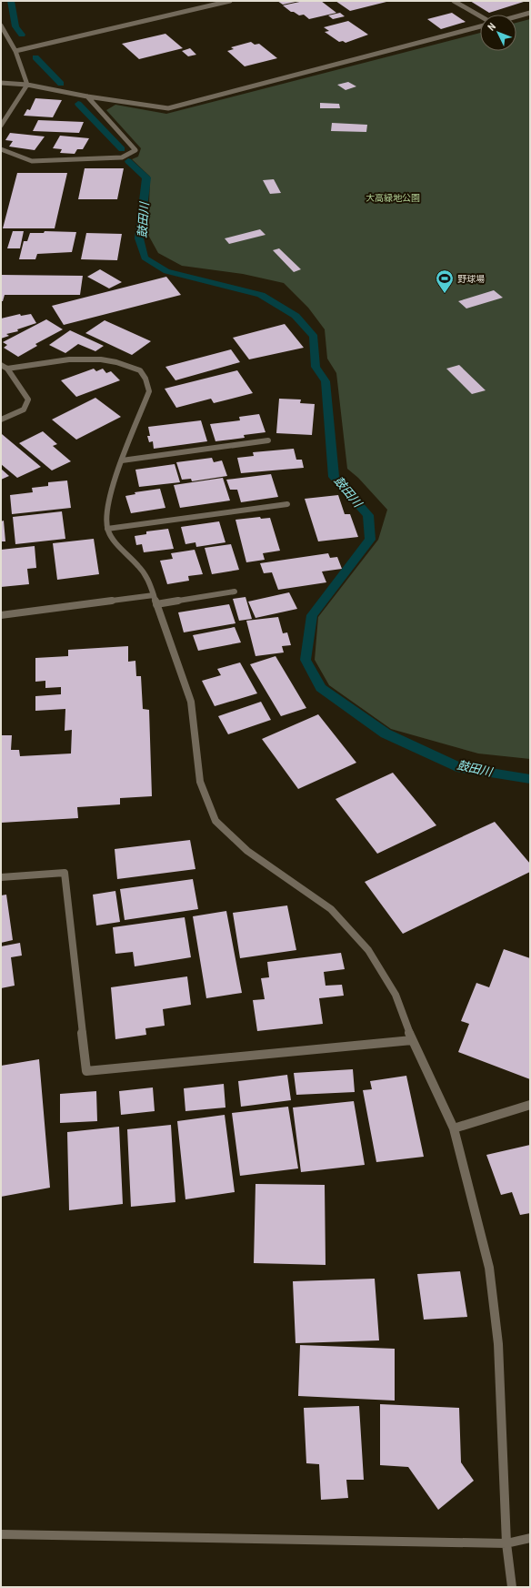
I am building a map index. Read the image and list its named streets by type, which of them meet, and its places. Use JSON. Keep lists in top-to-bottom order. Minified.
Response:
{"water":["鼓田川"],"parks":["大高緑地公園"],"places":{"sports":["野球場"]},"north":"top left"}
